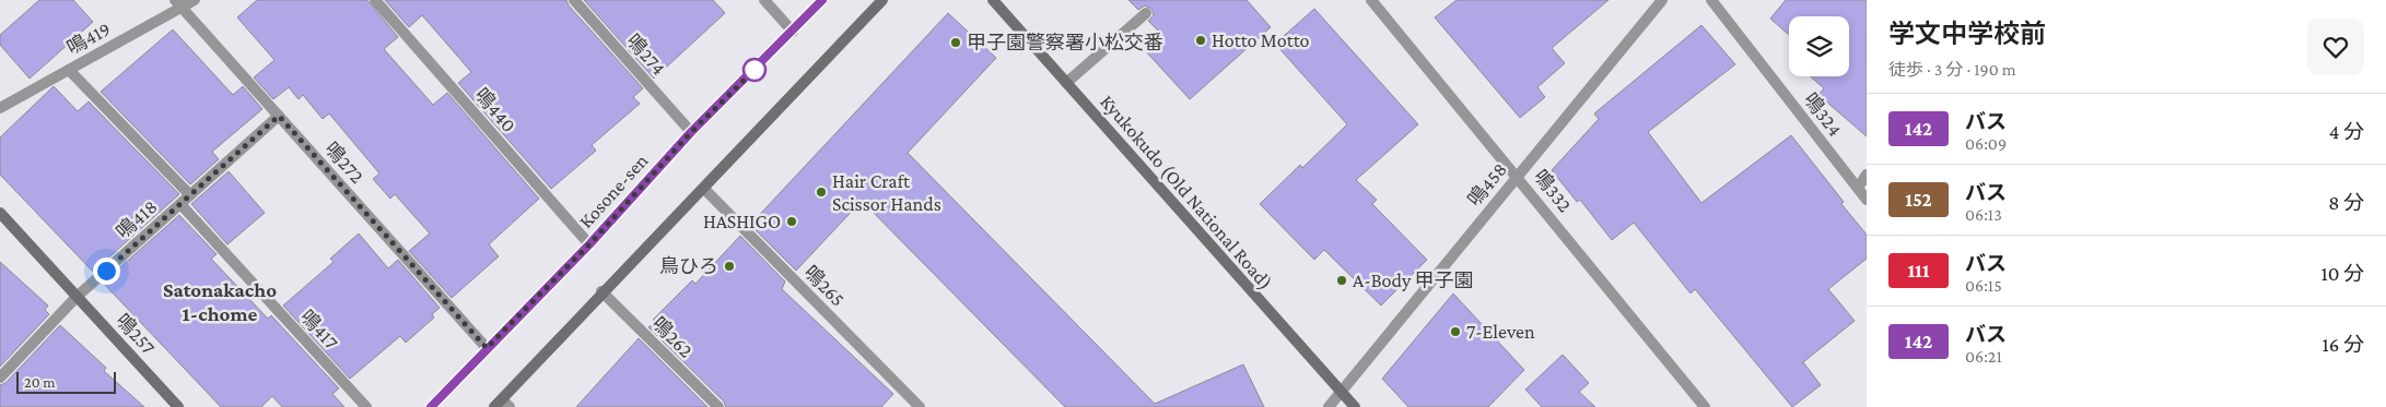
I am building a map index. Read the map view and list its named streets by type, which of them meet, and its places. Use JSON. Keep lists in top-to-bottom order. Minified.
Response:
{"streets":{"street":["鳴419","鳴274","鳴440","鳴324","鳴272","鳴458","Kosone-sen","鳴332","Kyukokudo (Old National Road)","鳴418","鳴265","鳴417","鳴257","鳴262"]},"crossings":[["鳴419","鳴272"],["鳴274","Kosone-sen"],["鳴440","Kosone-sen"],["鳴272","Kosone-sen"],["鳴272","鳴418"],["鳴458","鳴332"],["鳴458","Kyukokudo (Old National Road)"],["鳴418","鳴417"],["鳴418","鳴257"]],"districts":["Satonakacho 1-chome"],"places":["Hotto Motto","甲子園警察署小松交番","Hair Craft Scissor Hands","HASHIGO","鳥ひろ","A-Body 甲子園","7-Eleven"],"lines":["bus line 142"],"scale_bar":"20 m","page":{"heading":["学文中学校前","徒歩 · 3 分 · 190 m"],"list":[{"mark":"142","name":"バス","note":"06:09","value":"4 分"},{"mark":"152","name":"バス","note":"06:13","value":"8 分"},{"mark":"111","name":"バス","note":"06:15","value":"10 分"},{"mark":"142","name":"バス","note":"06:21","value":"16 分"}],"scale":"20 m"}}
